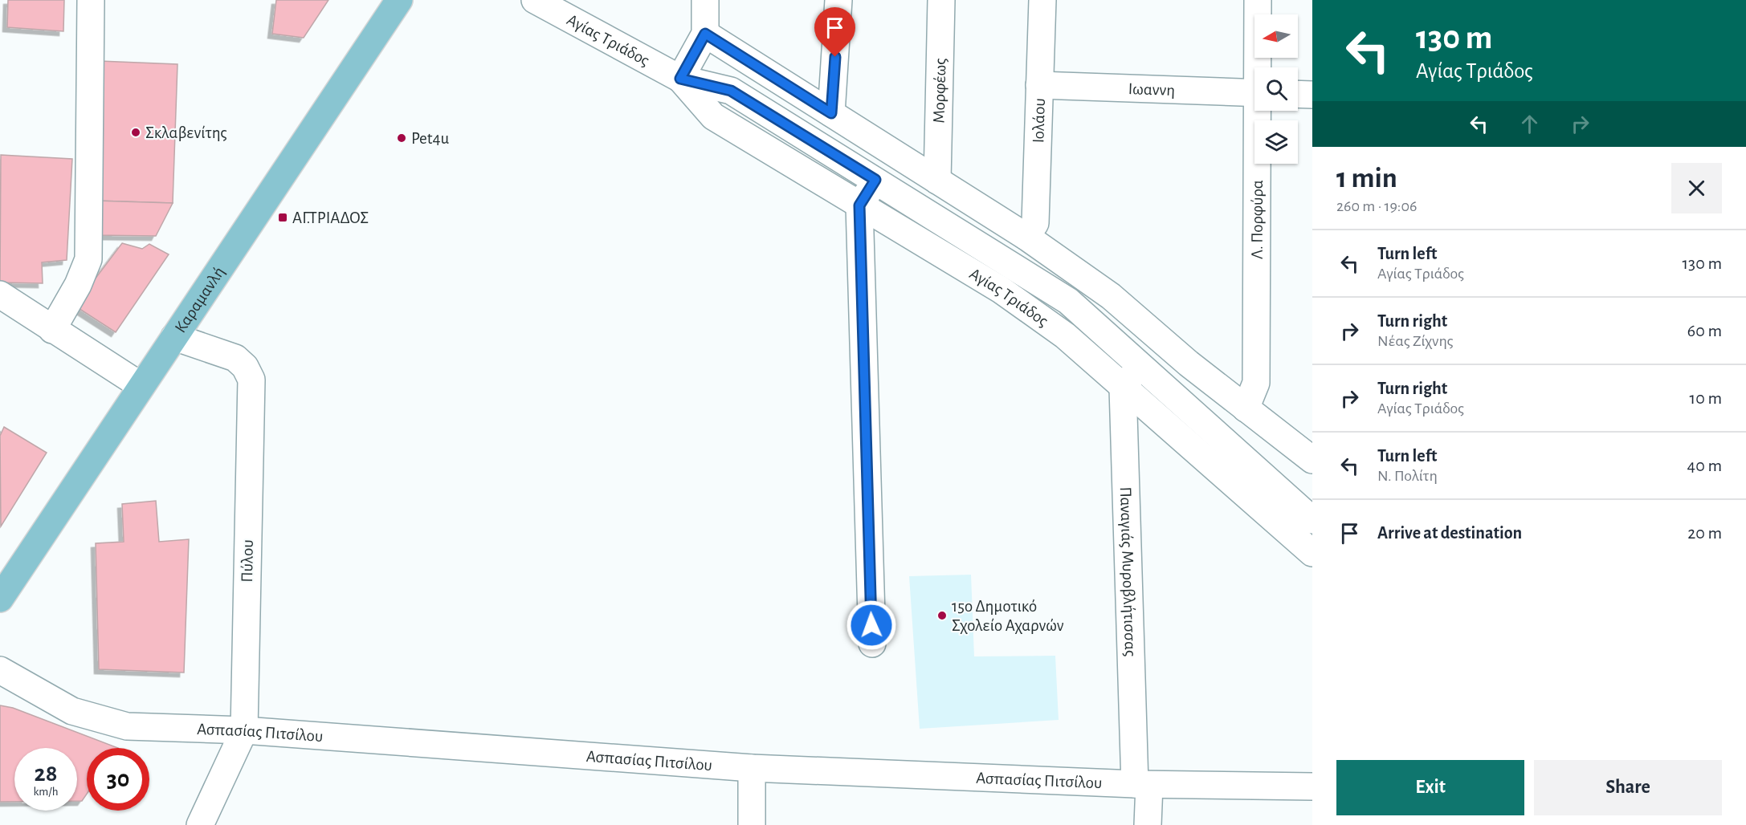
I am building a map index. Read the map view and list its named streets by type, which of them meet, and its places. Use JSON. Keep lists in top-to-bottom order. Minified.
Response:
{"streets":{"main road":["Καραμανλή"],"street":["Αγίας Τριάδος","Ιωαννη","Μορφέως","Ιολάου","Λ. Πορφύρα","Πύλου","Παναγιάς Μυροβλήτισσας","Ασπασίας Πιτσίλου"]},"crossings":[["Αγίας Τριάδος","Παναγιάς Μυροβλήτισσας"],["Ιωαννη","Ιολάου"],["Καραμανλή","Πύλου"],["Πύλου","Ασπασίας Πιτσίλου"],["Παναγιάς Μυροβλήτισσας","Ασπασίας Πιτσίλου"]],"places":{"other":["Σκλαβενίτης","Pet4u","15ο Δημοτικό Σχολείο Αχαρνών"],"transit":["ΑΓ.ΤΡΙΑΔΟΣ"]},"north":"left","page":{"turn":["130 m","Αγίας Τριάδος"],"heading":["1 min","260 m · 19:06"],"list":[{"name":"Turn left","note":"Αγίας Τριάδος","value":"130 m"},{"name":"Turn right","note":"Νέας Ζίχνης","value":"60 m"},{"name":"Turn right","note":"Αγίας Τριάδος","value":"10 m"},{"name":"Turn left","note":"Ν. Πολίτη","value":"40 m"},{"name":"Arrive at destination","value":"20 m"}],"speed":"28 km/h","limit":"30","buttons":["Exit","Share"]}}
